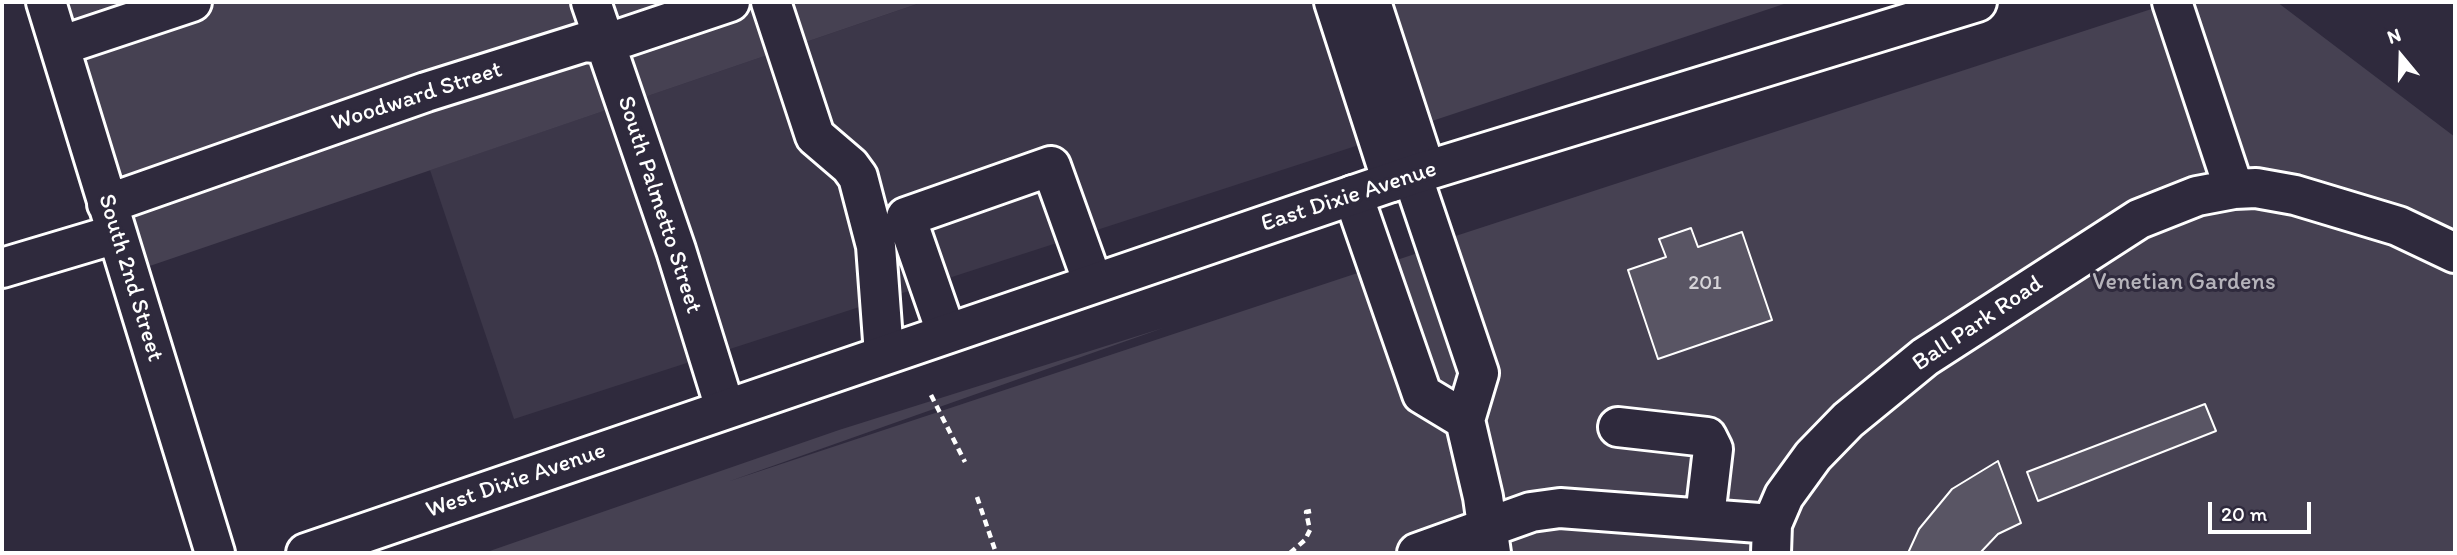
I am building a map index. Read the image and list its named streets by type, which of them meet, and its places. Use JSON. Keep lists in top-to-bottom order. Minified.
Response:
{"streets":{"street":["Woodward Street","East Dixie Avenue","South Palmetto Street","South 2nd Street","Ball Park Road","West Dixie Avenue"]},"crossings":[["Woodward Street","South Palmetto Street"],["Woodward Street","South 2nd Street"],["East Dixie Avenue","South Palmetto Street"],["East Dixie Avenue","West Dixie Avenue"],["South Palmetto Street","West Dixie Avenue"]],"parks":["Venetian Gardens"],"house_numbers":["201"],"scale_bar":"20 m","north":"top"}
